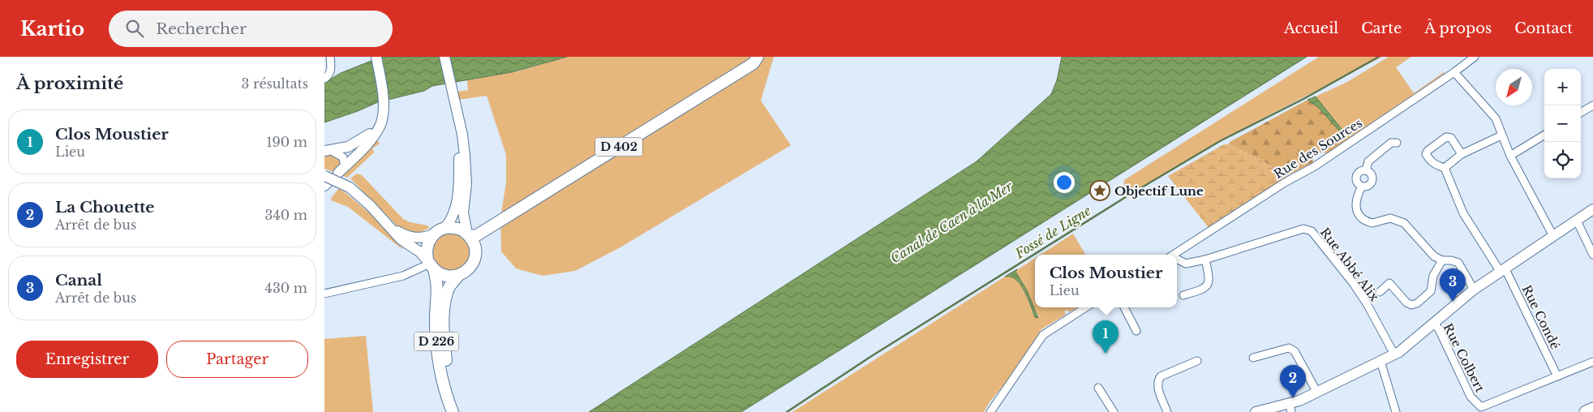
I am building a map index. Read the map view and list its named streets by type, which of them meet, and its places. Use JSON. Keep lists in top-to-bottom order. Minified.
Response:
{"streets":{"main road":["D 402","D 226"],"street":["Rue des Sources","Rue Abbé Alix","Rue Condé","Rue Colbert"]},"crossings":[["D 402","D 226"],["Rue Condé","Rue Colbert"]],"water":["Canal de Caen à la Mer","Fossé de Ligne"],"places":{"place":["Objectif Lune"]},"north":"bottom left","page":{"header":"Kartio","search":"Rechercher","nav":["Accueil","Carte","À propos","Contact"],"heading":["À proximité","3 résultats"],"map_buttons":["+","−"],"list":[{"mark":"1","name":"Clos Moustier","note":"Lieu","value":"190 m"},{"mark":"2","name":"La Chouette","note":"Arrêt de bus","value":"340 m"},{"mark":"3","name":"Canal","note":"Arrêt de bus","value":"430 m"}],"popup":["Clos Moustier","Lieu"],"pins":["3","1","2"],"buttons":["Enregistrer","Partager"]}}
